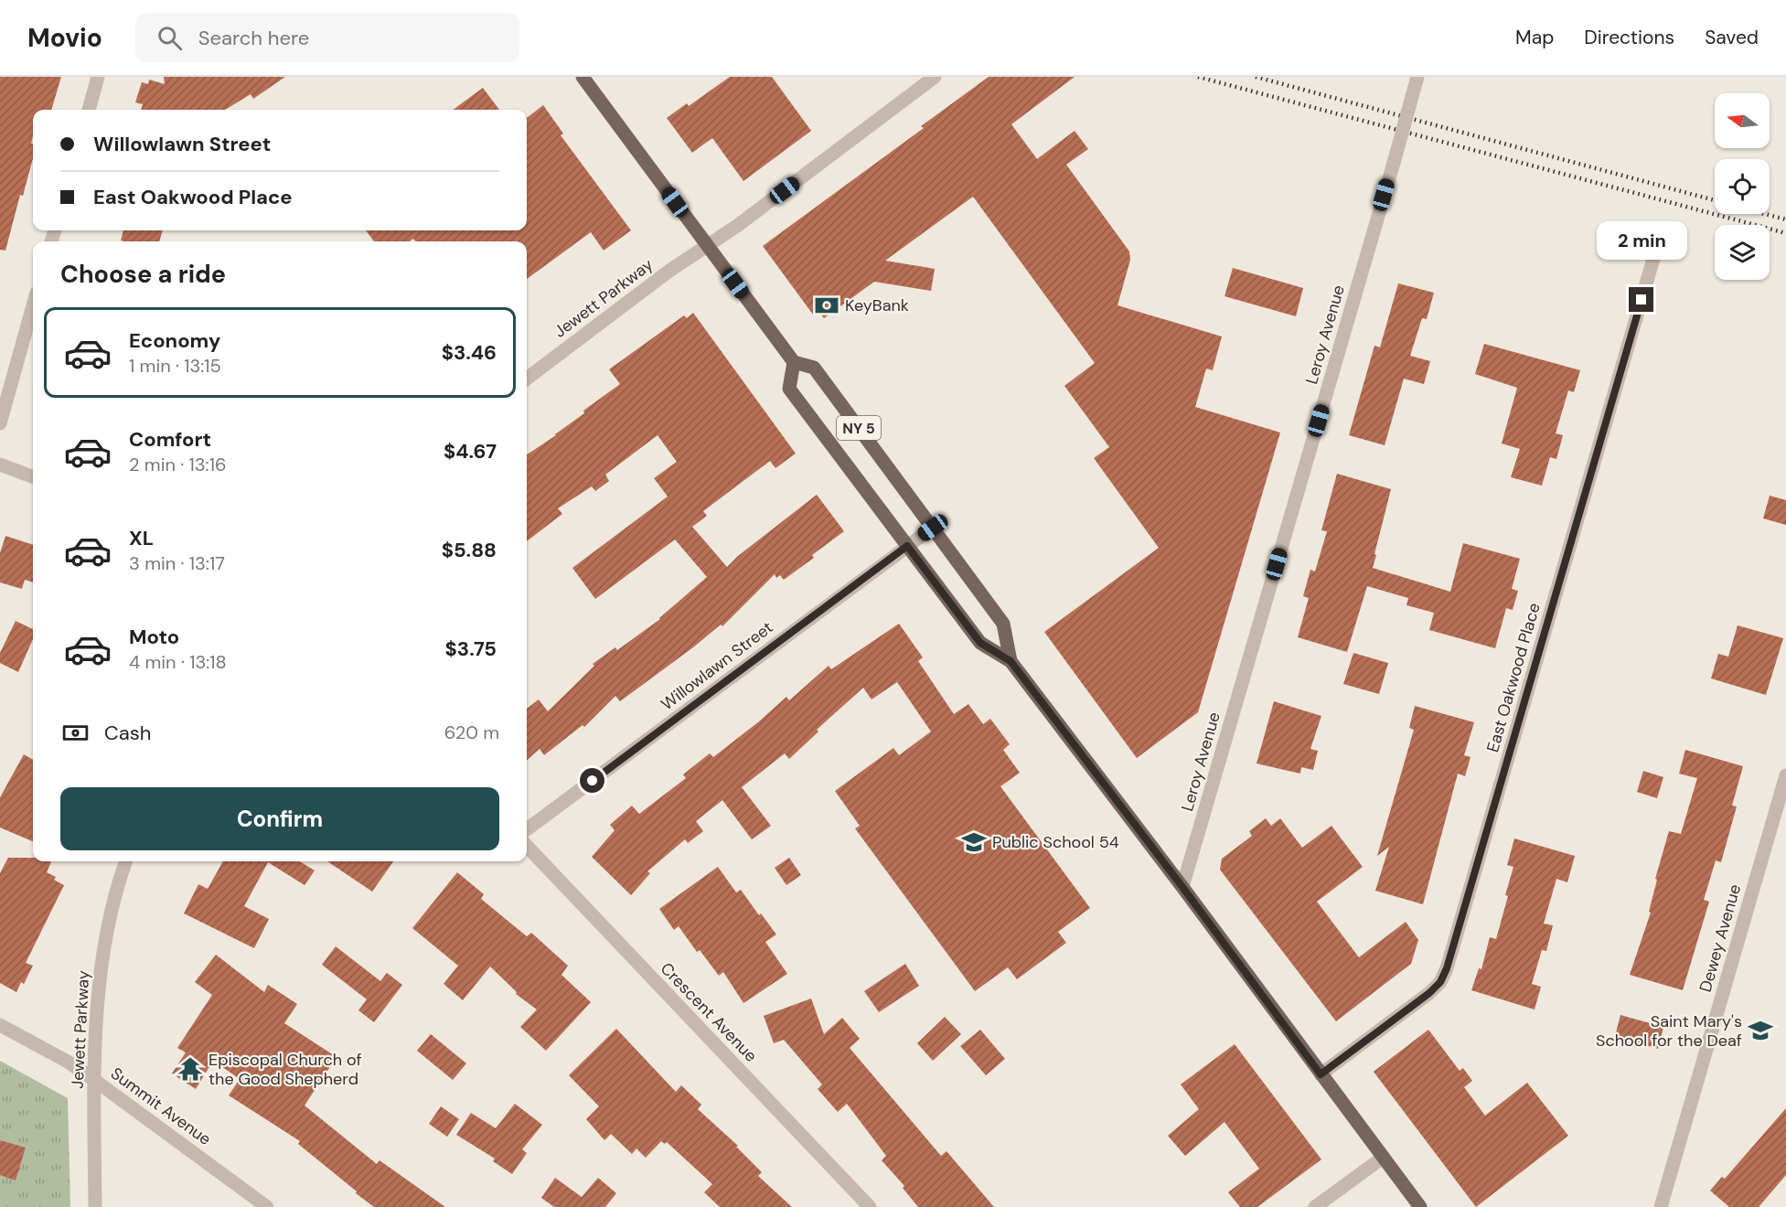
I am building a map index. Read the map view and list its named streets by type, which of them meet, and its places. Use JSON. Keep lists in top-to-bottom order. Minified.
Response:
{"streets":{"main road":["NY 5"],"street":["Jewett Parkway","Leroy Avenue","Willowlawn Street","East Oakwood Place","Dewey Avenue","Crescent Avenue","Summit Avenue"]},"crossings":[["Jewett Parkway","NY 5"],["Jewett Parkway","Summit Avenue"],["Leroy Avenue","NY 5"],["NY 5","Willowlawn Street"],["NY 5","East Oakwood Place"]],"places":{"bank":["KeyBank"],"school or university":["Public School 54","Saint Mary's School for the Deaf"],"temple":["Episcopal Church of the Good Shepherd"]},"north":"left","page":{"header":"Movio","search":"Search here","nav":["Map","Directions","Saved"],"banner":["Willowlawn Street","East Oakwood Place"],"bubble":"2 min","heading":"Choose a ride","list":[{"name":"Economy","note":"1 min · 13:15","value":"$3.46"},{"name":"Comfort","note":"2 min · 13:16","value":"$4.67"},{"name":"XL","note":"3 min · 13:17","value":"$5.88"},{"name":"Moto","note":"4 min · 13:18","value":"$3.75"}],"pay":["Cash","620 m"],"buttons":"Confirm"}}
